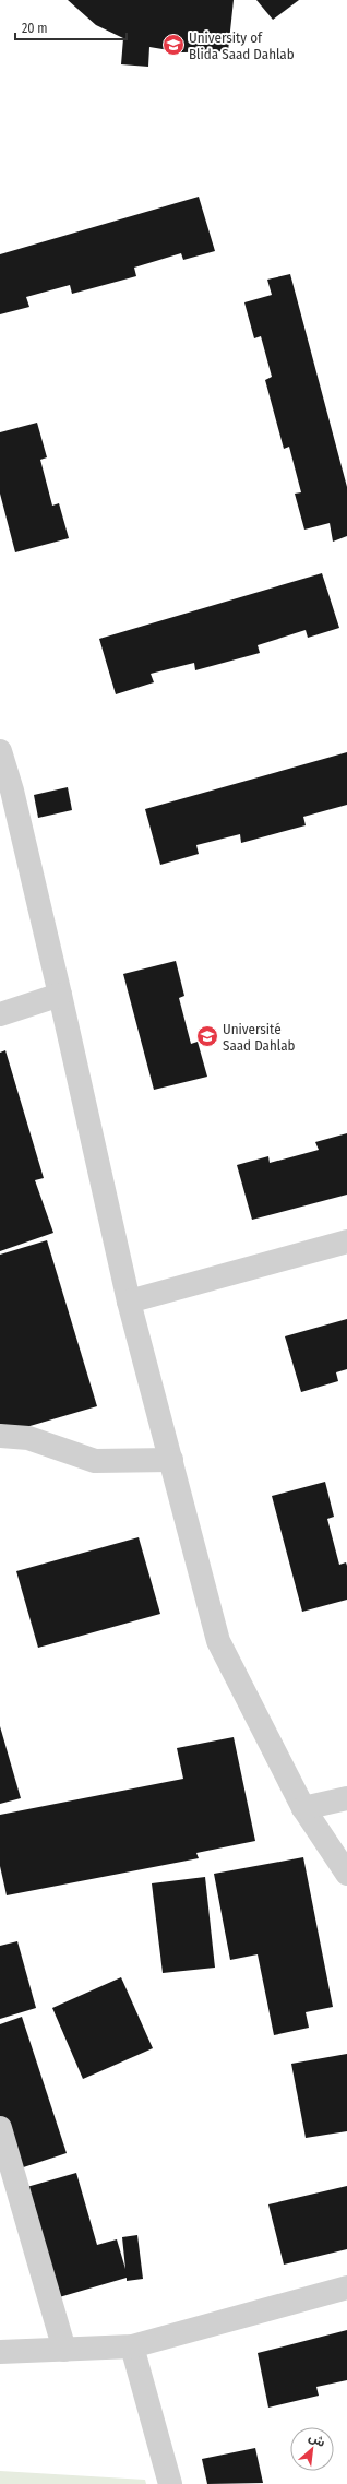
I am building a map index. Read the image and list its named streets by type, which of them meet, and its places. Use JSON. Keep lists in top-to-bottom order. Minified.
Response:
{"places":{"school or university":["University of Blida Saad Dahlab","Université Saad Dahlab"]},"scale_bar":"20 m","north":"top right"}
